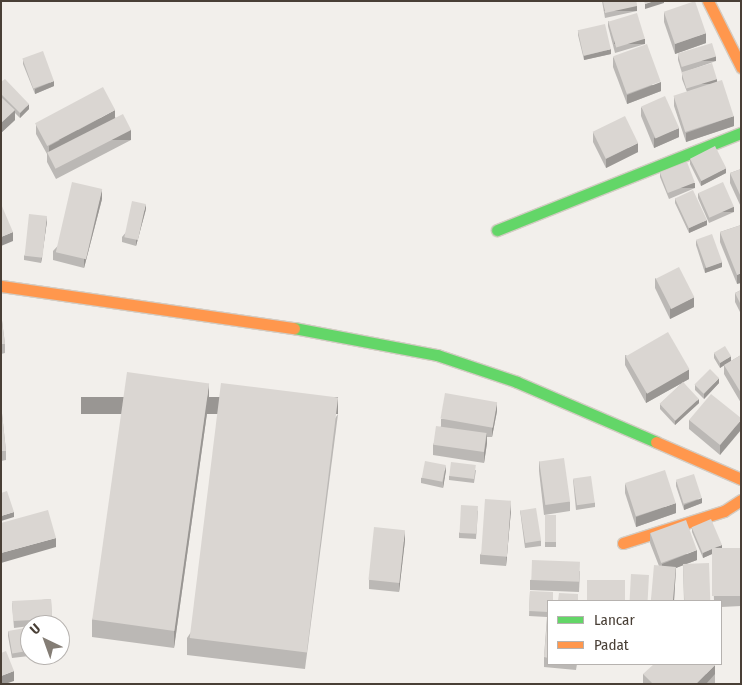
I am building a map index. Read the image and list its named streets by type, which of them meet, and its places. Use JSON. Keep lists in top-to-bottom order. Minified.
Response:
{"legend":["Lancar","Padat"],"north":"top left"}
